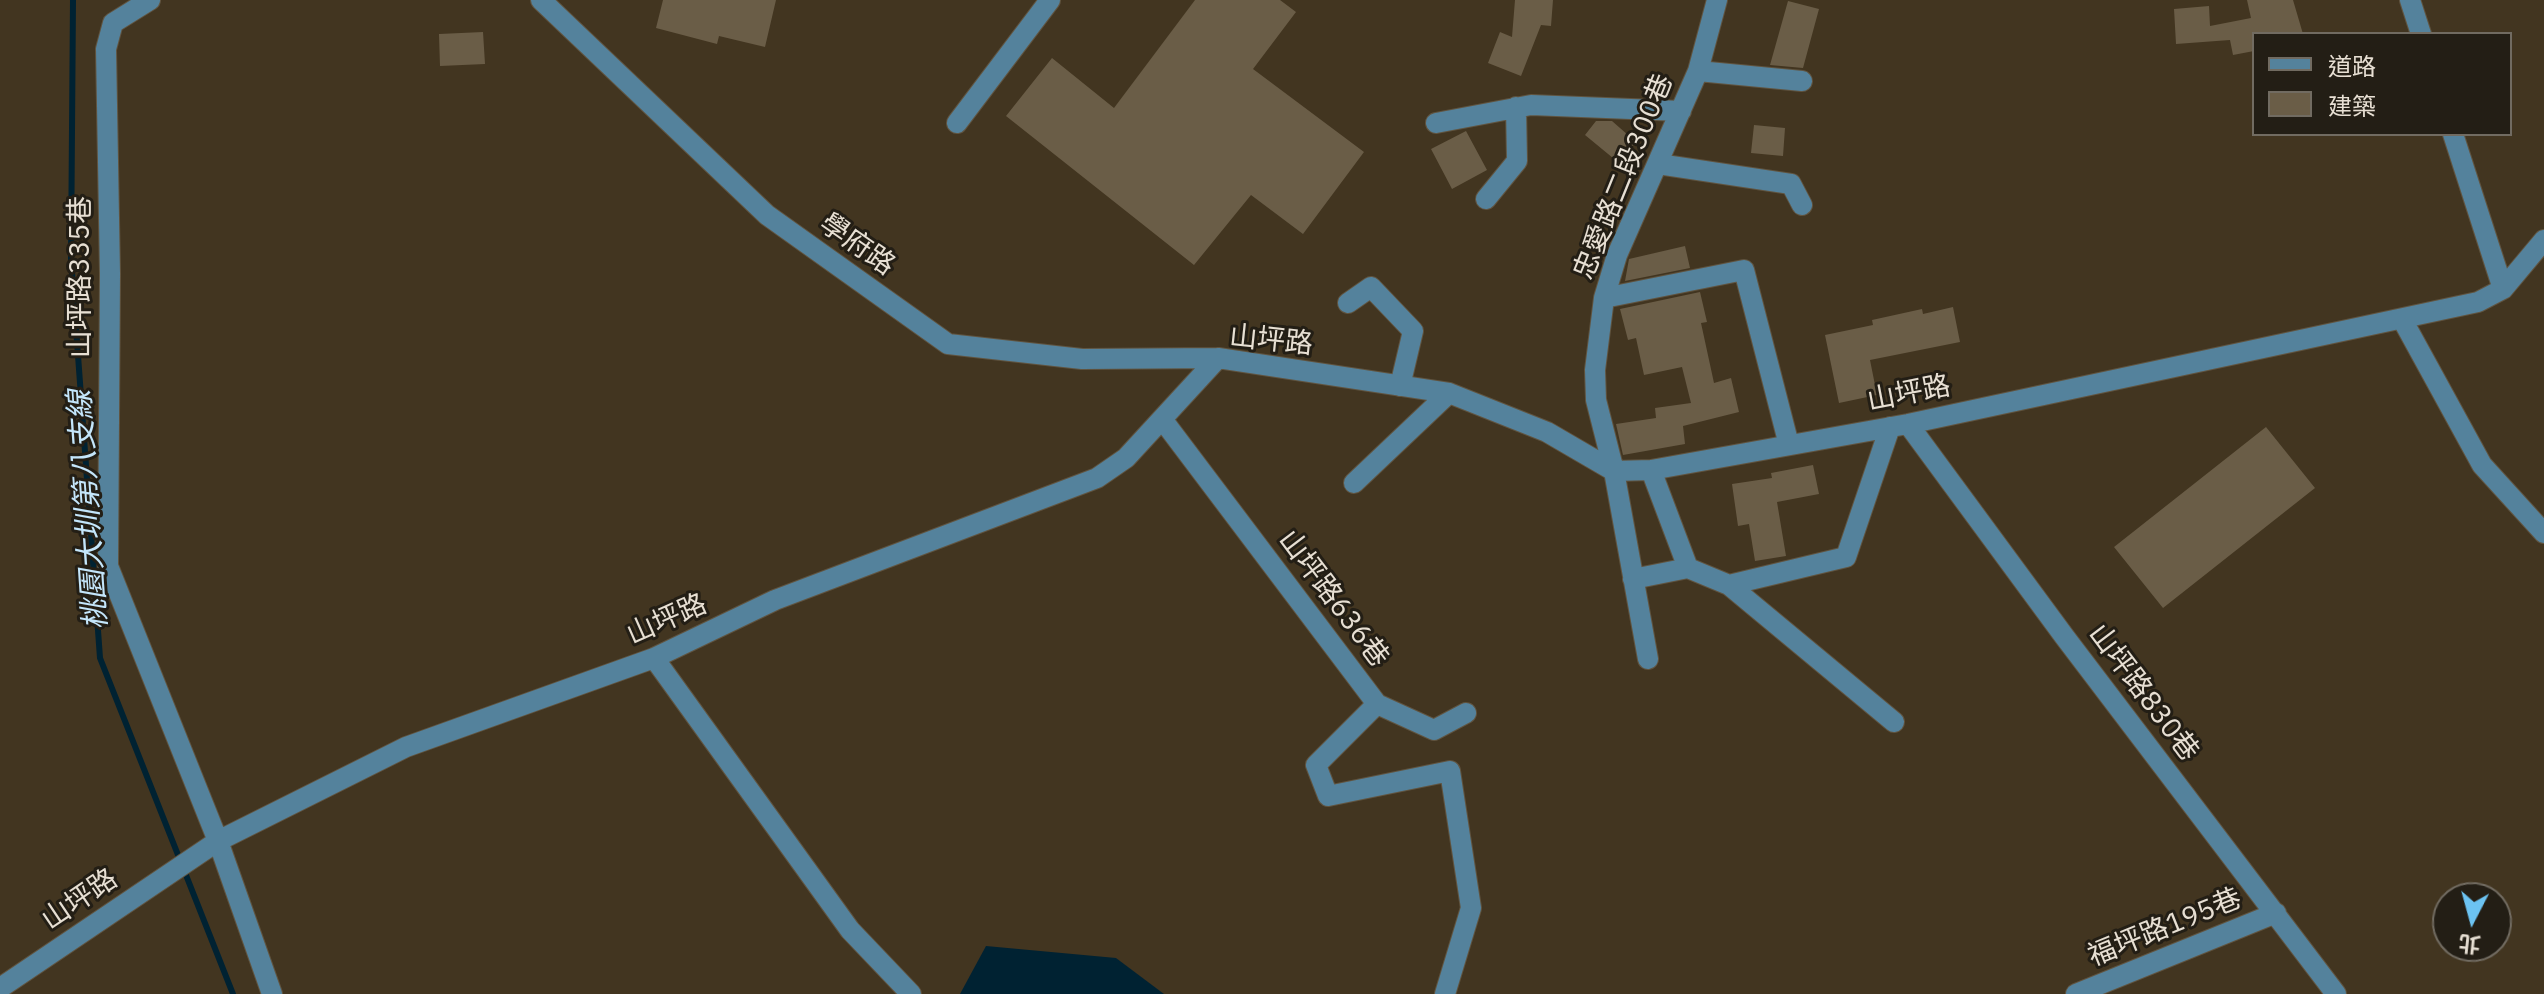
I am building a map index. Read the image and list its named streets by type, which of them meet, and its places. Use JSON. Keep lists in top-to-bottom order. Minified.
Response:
{"streets":{"street":["忠愛路二段300巷","學府路","山坪路335巷","山坪路","山坪路636巷","山坪路830巷","福坪路195巷"]},"crossings":[["忠愛路二段300巷","山坪路"],["學府路","山坪路"],["山坪路335巷","山坪路"],["山坪路","山坪路636巷"],["山坪路","山坪路830巷"],["山坪路830巷","福坪路195巷"]],"water":["桃園大圳第八支線"],"legend":["道路","建築"],"north":"bottom"}
